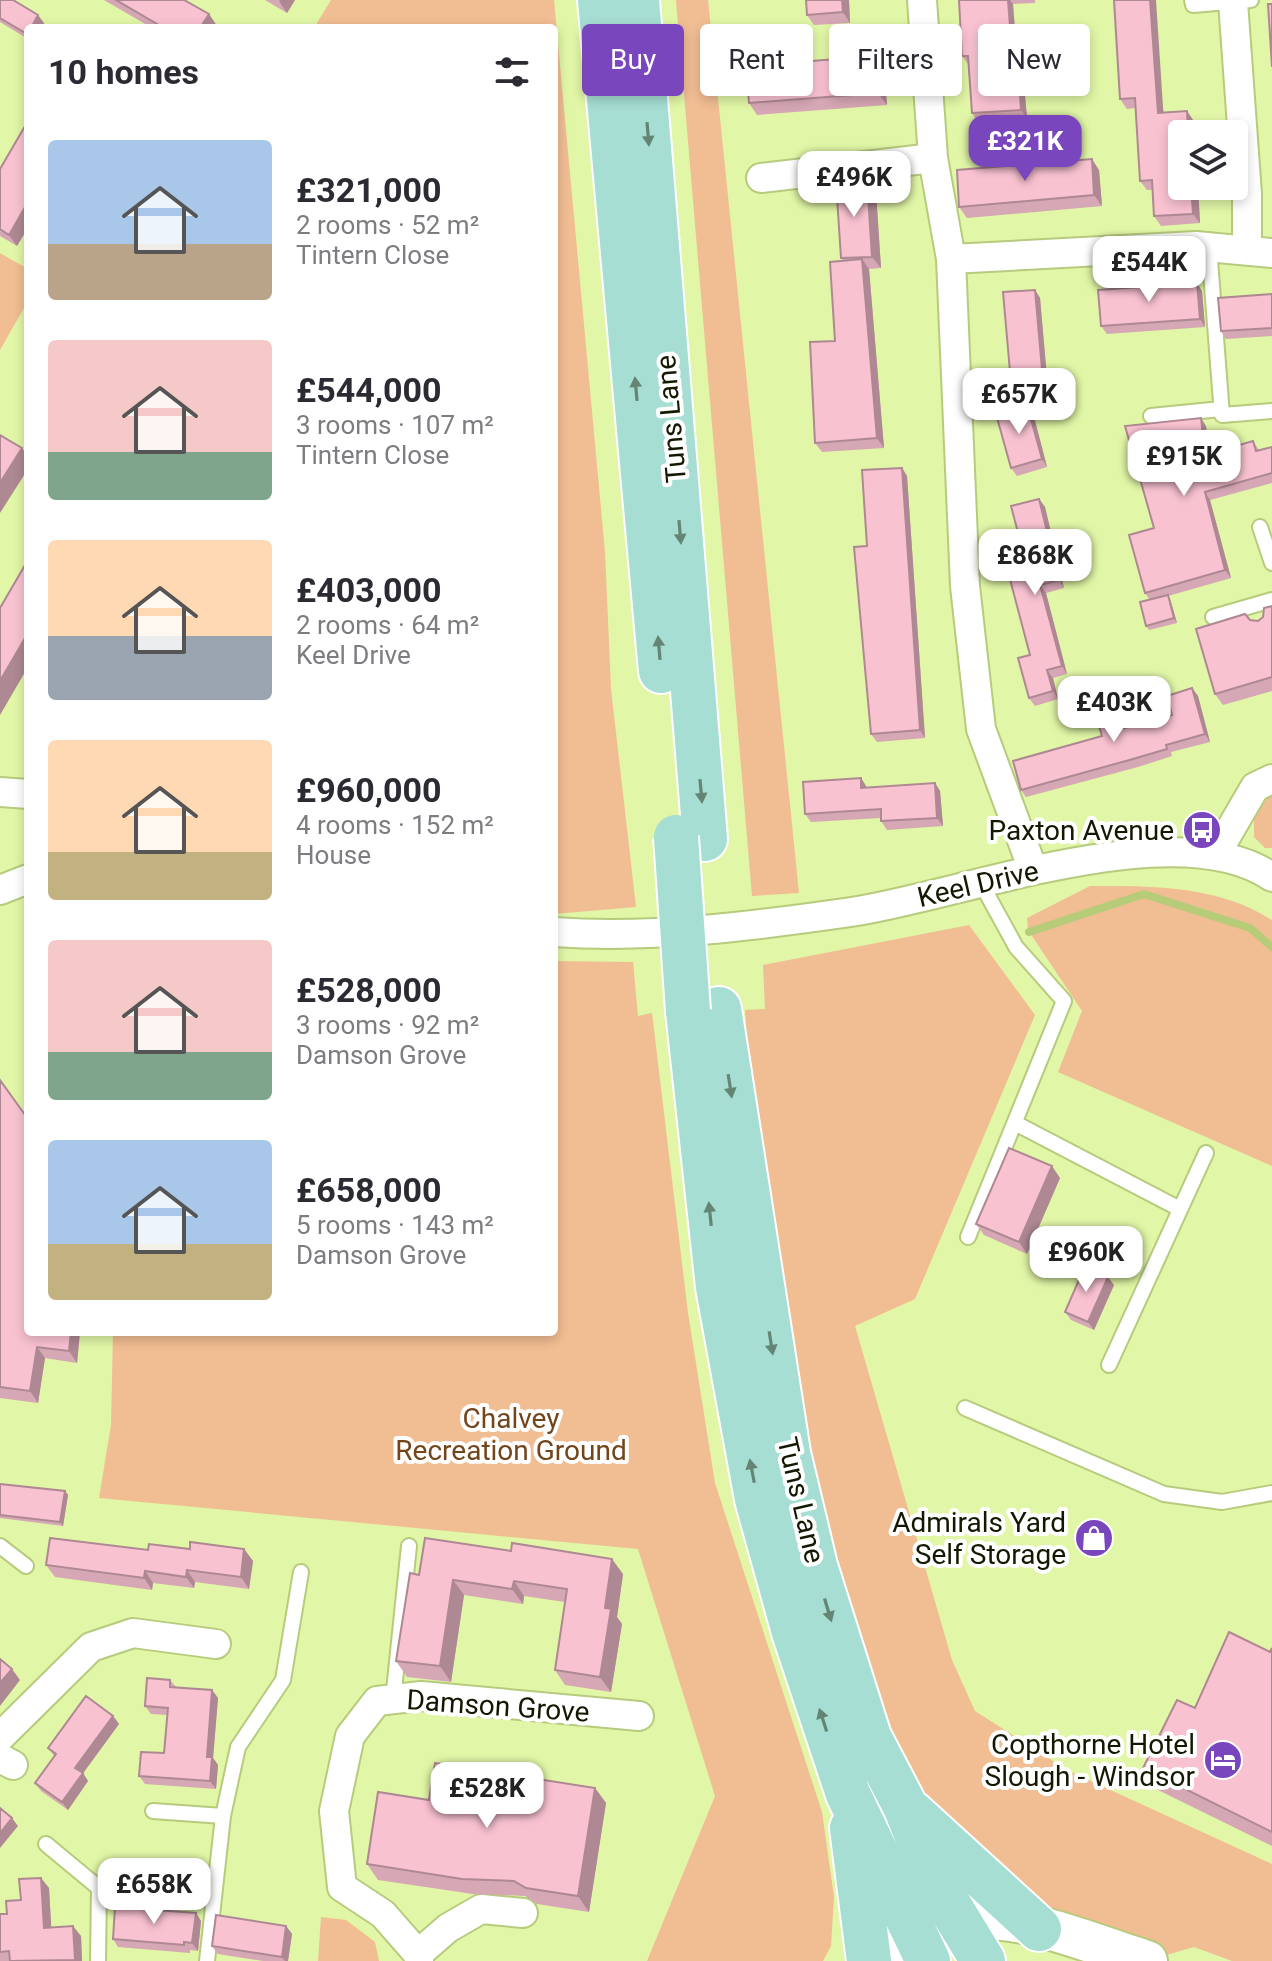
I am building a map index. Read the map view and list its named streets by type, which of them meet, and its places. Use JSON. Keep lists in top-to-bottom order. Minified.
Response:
{"streets":{"main road":["Tuns Lane"],"street":["Keel Drive","Damson Grove"]},"parks":["Chalvey Recreation Ground"],"places":{"bus stop":["Paxton Avenue"],"shop":["Admirals Yard Self Storage"],"hotel":["Copthorne Hotel Slough - Windsor"]},"page":{"chip":["Buy","Rent","Filters","New"],"heading":"10 homes","price":["£321K","£496K","£544K","£657K","£915K","£868K","£403K","£960K","£528K","£658K"],"list":[{"name":"£321,000","note":"2 rooms · 52 m² · Tintern Close"},{"name":"£544,000","note":"3 rooms · 107 m² · Tintern Close"},{"name":"£403,000","note":"2 rooms · 64 m² · Keel Drive"},{"name":"£960,000","note":"4 rooms · 152 m² · House"},{"name":"£528,000","note":"3 rooms · 92 m² · Damson Grove"},{"name":"£658,000","note":"5 rooms · 143 m² · Damson Grove"}]}}
